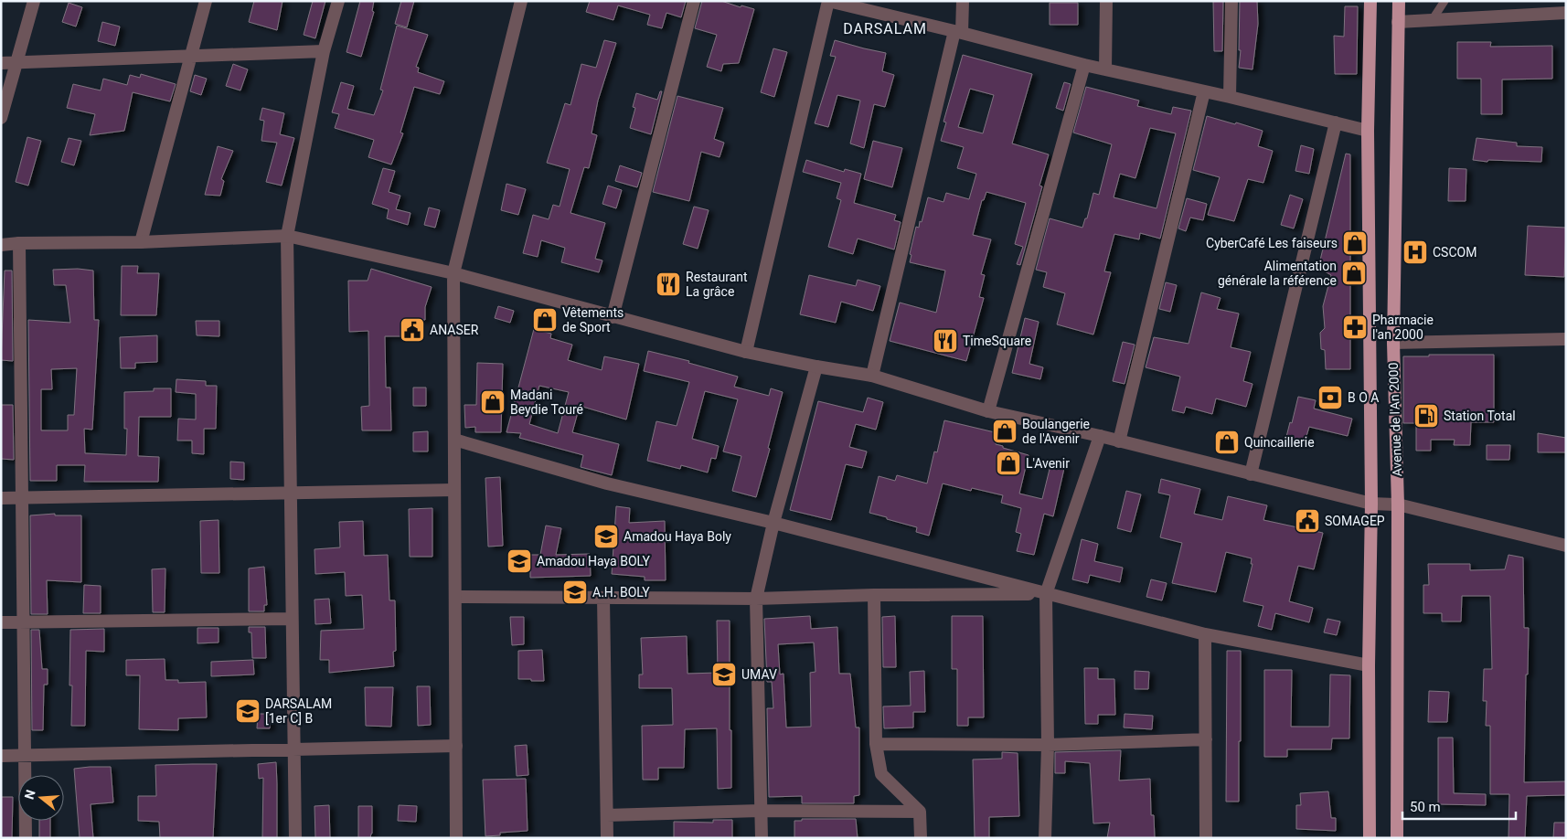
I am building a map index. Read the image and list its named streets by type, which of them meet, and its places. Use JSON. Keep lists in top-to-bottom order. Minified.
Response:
{"streets":{"main road":["Avenue de l'An 2000"]},"districts":["DARSALAM"],"places":{"shop":["CyberCafé Les faiseurs","Alimentation générale la référence","Vêtements de Sport","Madani Beydie Touré","Boulangerie de l'Avenir","Quincaillerie","L'Avenir"],"hospital":["CSCOM"],"restaurant":["Restaurant La grâce","TimeSquare"],"pharmacy":["Pharmacie l'an 2000"],"public building":["ANASER","SOMAGEP"],"bank":["B O A"],"fuel station":["Station Total"],"school or university":["Amadou Haya Boly","Amadou Haya BOLY","A.H. BOLY","UMAV","DARSALAM [1er C] B"]},"scale_bar":"50 m","north":"left"}
